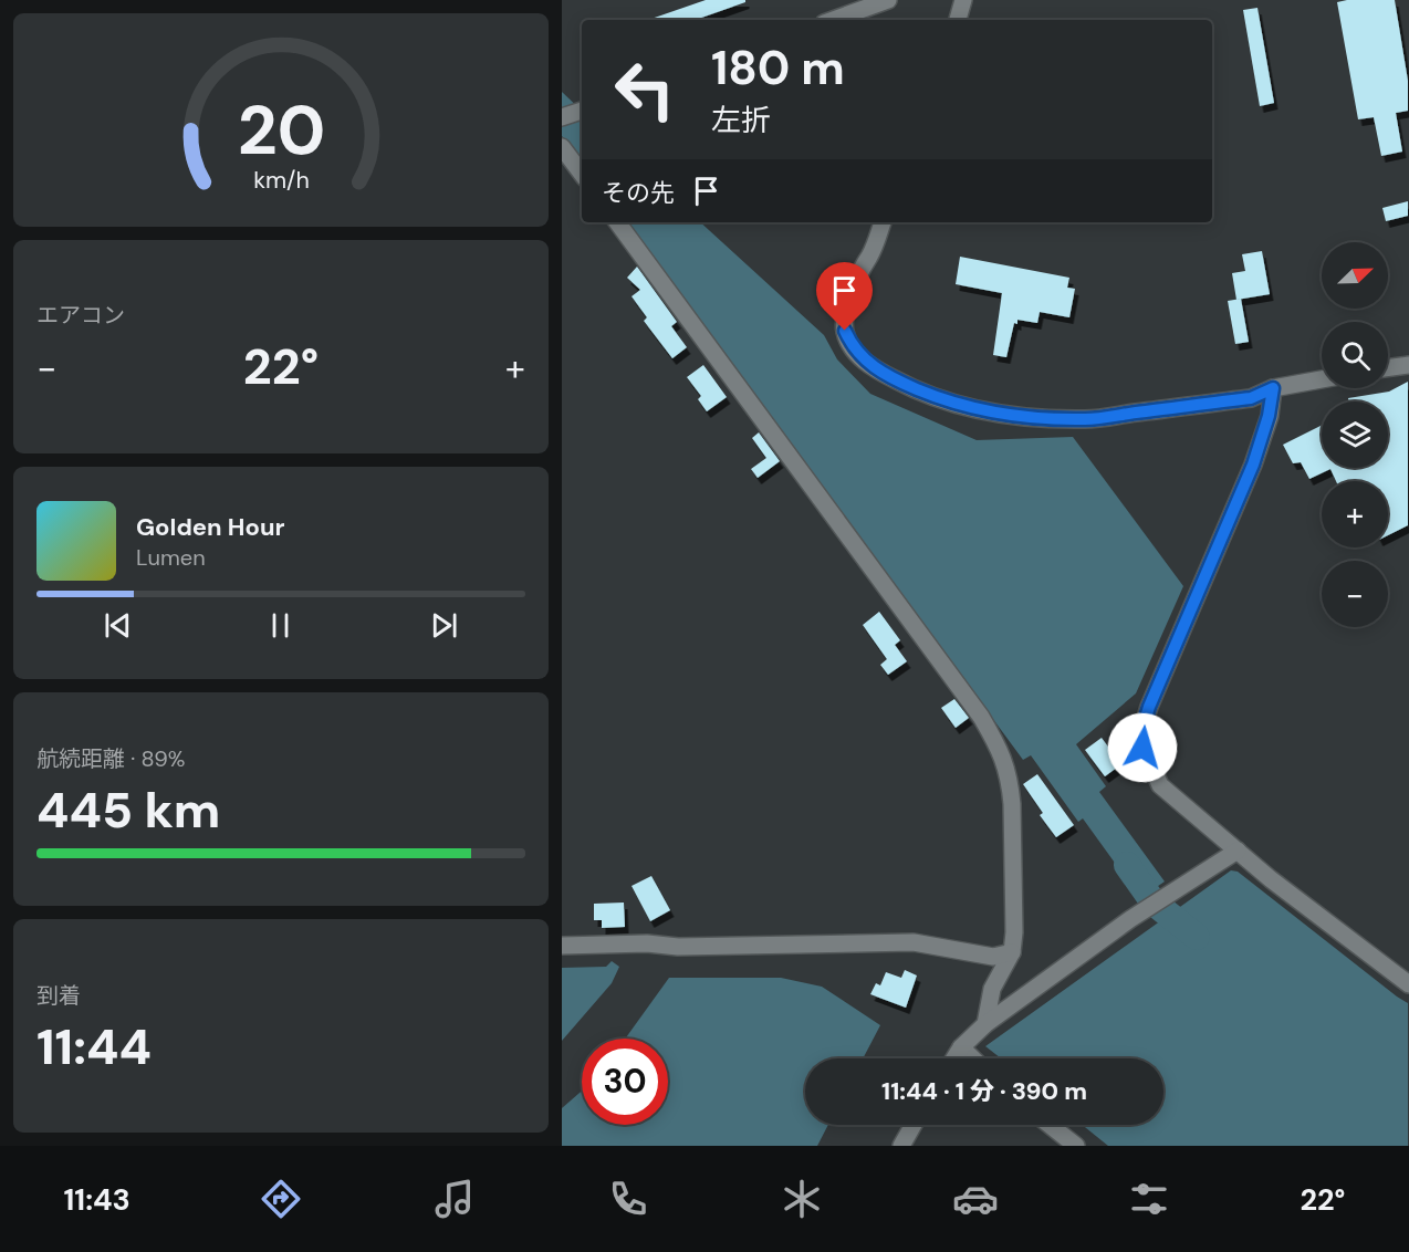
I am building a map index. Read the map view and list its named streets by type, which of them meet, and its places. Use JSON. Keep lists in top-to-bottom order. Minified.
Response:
{"north":"top right","page":{"turn":["180 m","左折"],"then":"その先","tile":["エアコン",["航続距離 · 89%","445 km"],["到着","11:44"]],"map_buttons":["+","−"],"heat":["−","22°","+"],"song":["Golden Hour","Lumen"],"limit":"30","trip":"11:44 · 1 分 · 390 m","tabs":["11:43","22°"],"gauge":["20","km/h"]}}
